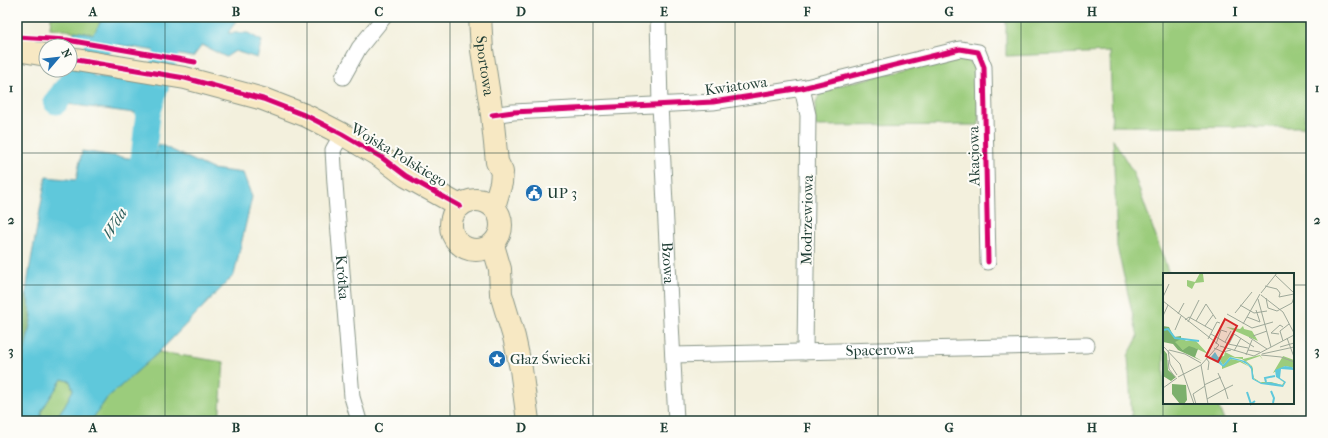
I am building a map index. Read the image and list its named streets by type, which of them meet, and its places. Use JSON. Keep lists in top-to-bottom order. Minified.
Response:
{"streets":{"street":["Sportowa","Kwiatowa","Wojska Polskiego","Akacjowa","Modrzewiowa","Bzowa","Krótka","Spacerowa"]},"crossings":[["Sportowa","Kwiatowa"],["Sportowa","Wojska Polskiego"],["Kwiatowa","Akacjowa"],["Kwiatowa","Modrzewiowa"],["Kwiatowa","Bzowa"],["Wojska Polskiego","Krótka"],["Modrzewiowa","Spacerowa"],["Bzowa","Spacerowa"]],"water":["Wda"],"places":{"public building":["UP 3"],"place":["Głaz Świecki"]},"north":"top right","grid":{"columns":["A","B","C","D","E","F","G","H","I"],"rows":["1","2","3"]}}
